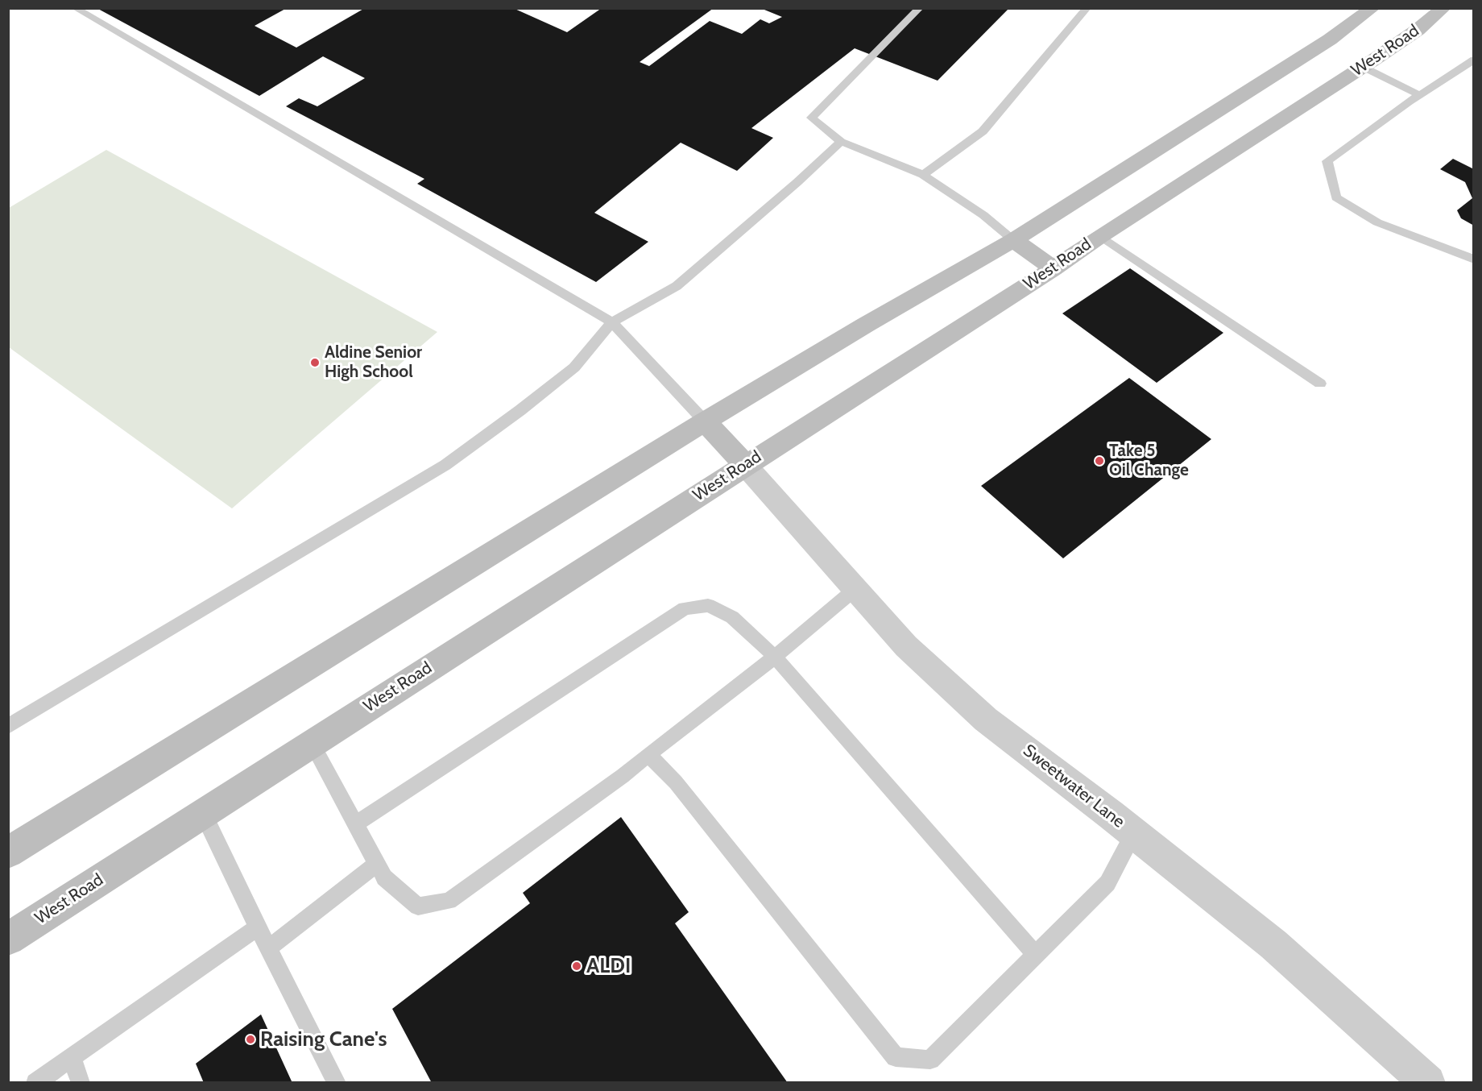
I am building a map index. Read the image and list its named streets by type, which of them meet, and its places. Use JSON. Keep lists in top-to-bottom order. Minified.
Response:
{"streets":{"main road":["West Road"],"street":["Sweetwater Lane"]},"crossings":[["West Road","Sweetwater Lane"]],"places":["Aldine Senior High School","Take 5 Oil Change","ALDI","Raising Cane's"]}
